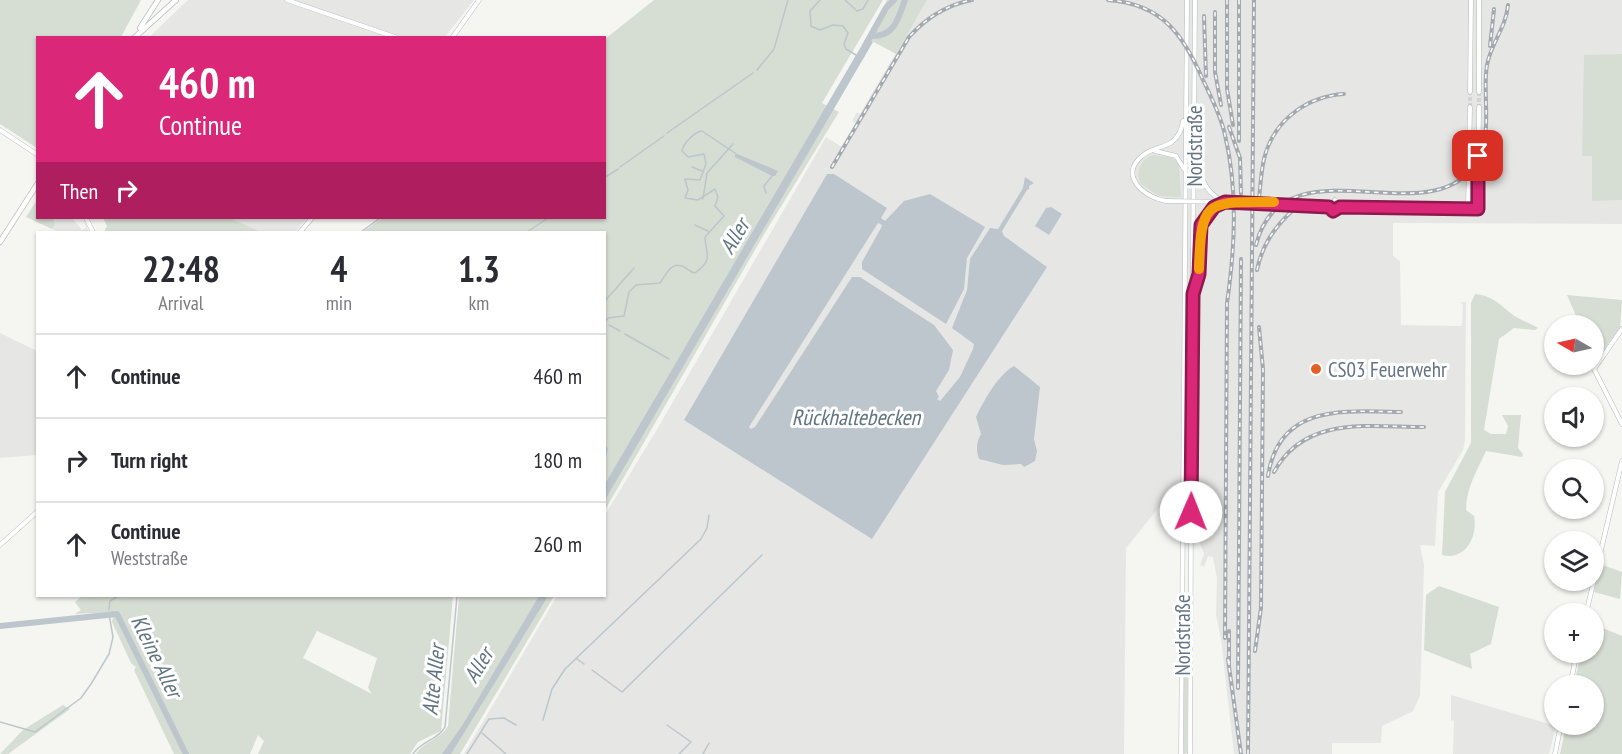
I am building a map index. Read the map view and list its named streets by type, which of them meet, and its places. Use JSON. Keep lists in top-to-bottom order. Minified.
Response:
{"streets":{"street":["Nordstraße"]},"water":["Aller","Rückhaltebecken","Kleine Aller","Alte Aller"],"places":["CS03 Feuerwehr"],"north":"left","page":{"turn":["460 m","Continue"],"then":"Then","eta":["22:48","Arrival","4","min","1.3","km"],"map_buttons":["+","−"],"list":[{"name":"Continue","value":"460 m"},{"name":"Turn right","value":"180 m"},{"name":"Continue","note":"Weststraße","value":"260 m"}]}}
